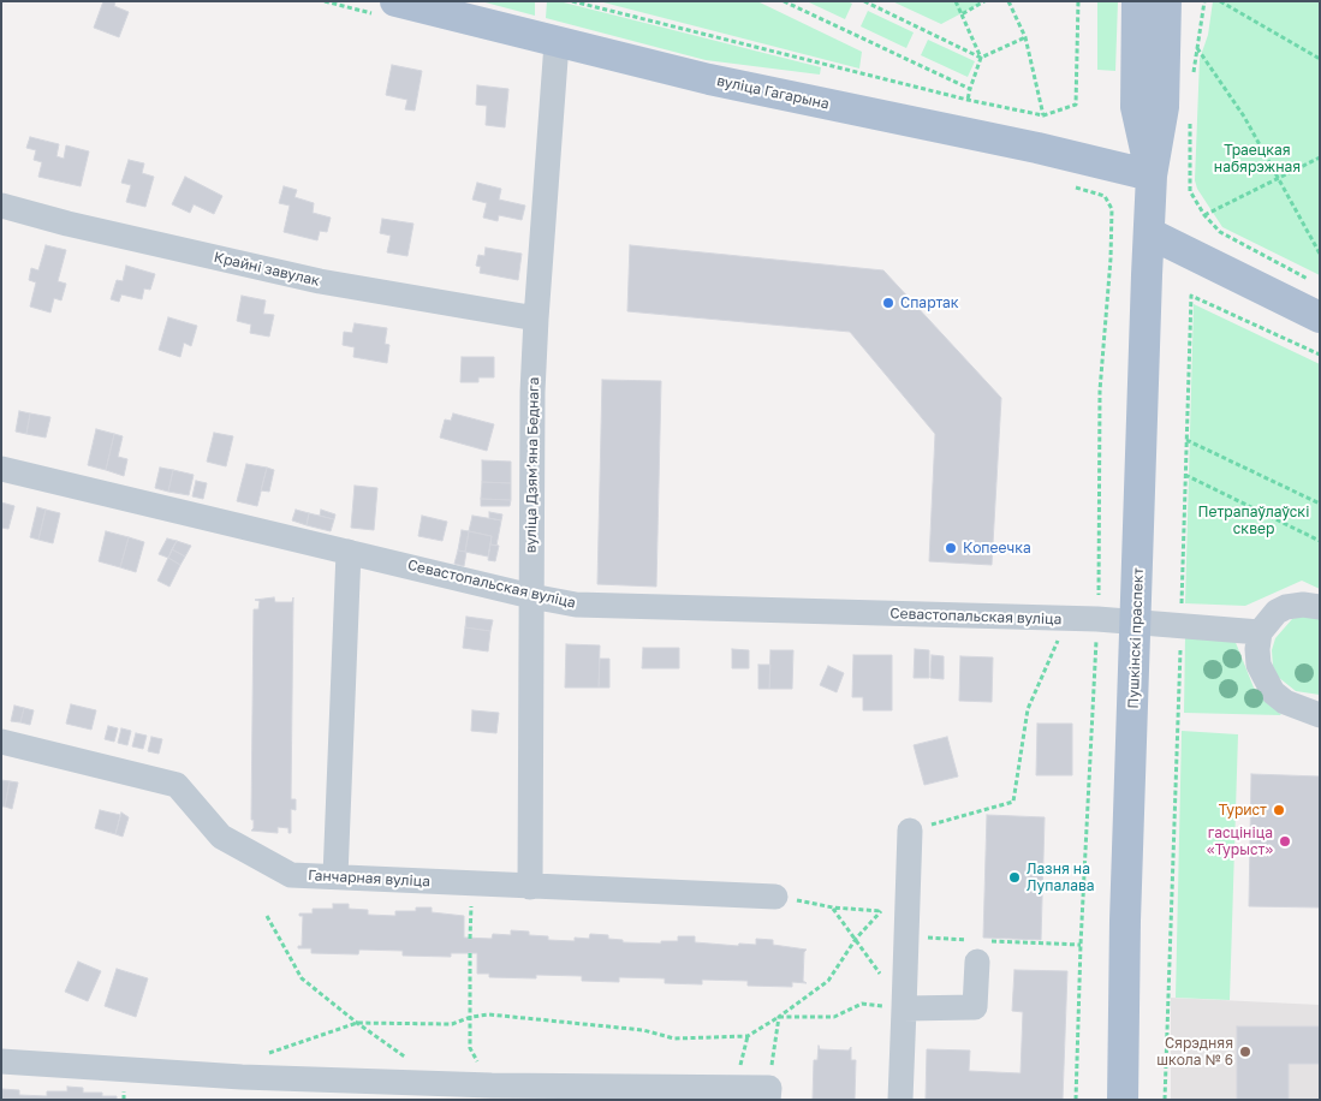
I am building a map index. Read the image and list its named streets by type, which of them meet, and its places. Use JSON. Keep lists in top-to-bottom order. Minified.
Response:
{"streets":{"main road":["вуліца Гагарына","Пушкінскі праспект"],"street":["Крайні завулак","вуліца Дзямʼяна Беднага","Севастопальская вуліца","Ганчарная вуліца"]},"crossings":[["вуліца Гагарына","вуліца Дзямʼяна Беднага"],["вуліца Гагарына","Пушкінскі праспект"],["Крайні завулак","вуліца Дзямʼяна Беднага"],["вуліца Дзямʼяна Беднага","Севастопальская вуліца"],["вуліца Дзямʼяна Беднага","Ганчарная вуліца"],["Севастопальская вуліца","Пушкінскі праспект"]],"parks":["Траецкая набярэжная","Петрапаўлаўскі сквер"],"places":["Спартак","Копеечка","Турист","гасцініца «Турыст»","Лазня на Лупалава","Сярэдняя школа № 6"]}
